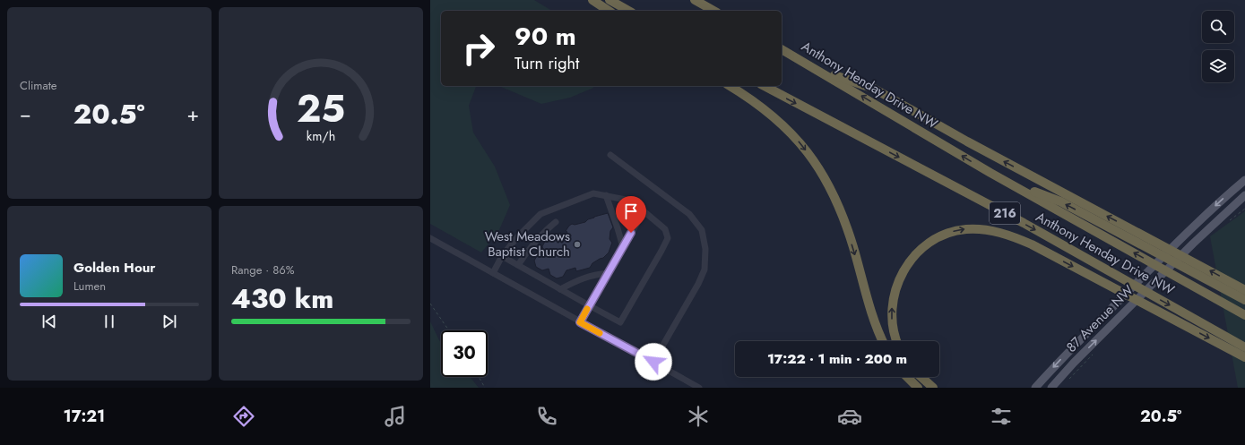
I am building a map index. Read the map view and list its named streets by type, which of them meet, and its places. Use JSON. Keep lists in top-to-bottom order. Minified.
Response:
{"streets":{"highway":["Anthony Henday Drive NW","216"],"main road":["87 Avenue NW"]},"places":["West Meadows Baptist Church"],"page":{"tile":["Climate",["Range · 86%","430 km"]],"turn":["90 m","Turn right"],"heat":["−","20.5°","+"],"song":["Golden Hour","Lumen"],"limit":"30","trip":"17:22 · 1 min · 200 m","tabs":["17:21","20.5°"],"gauge":["25","km/h"]}}
